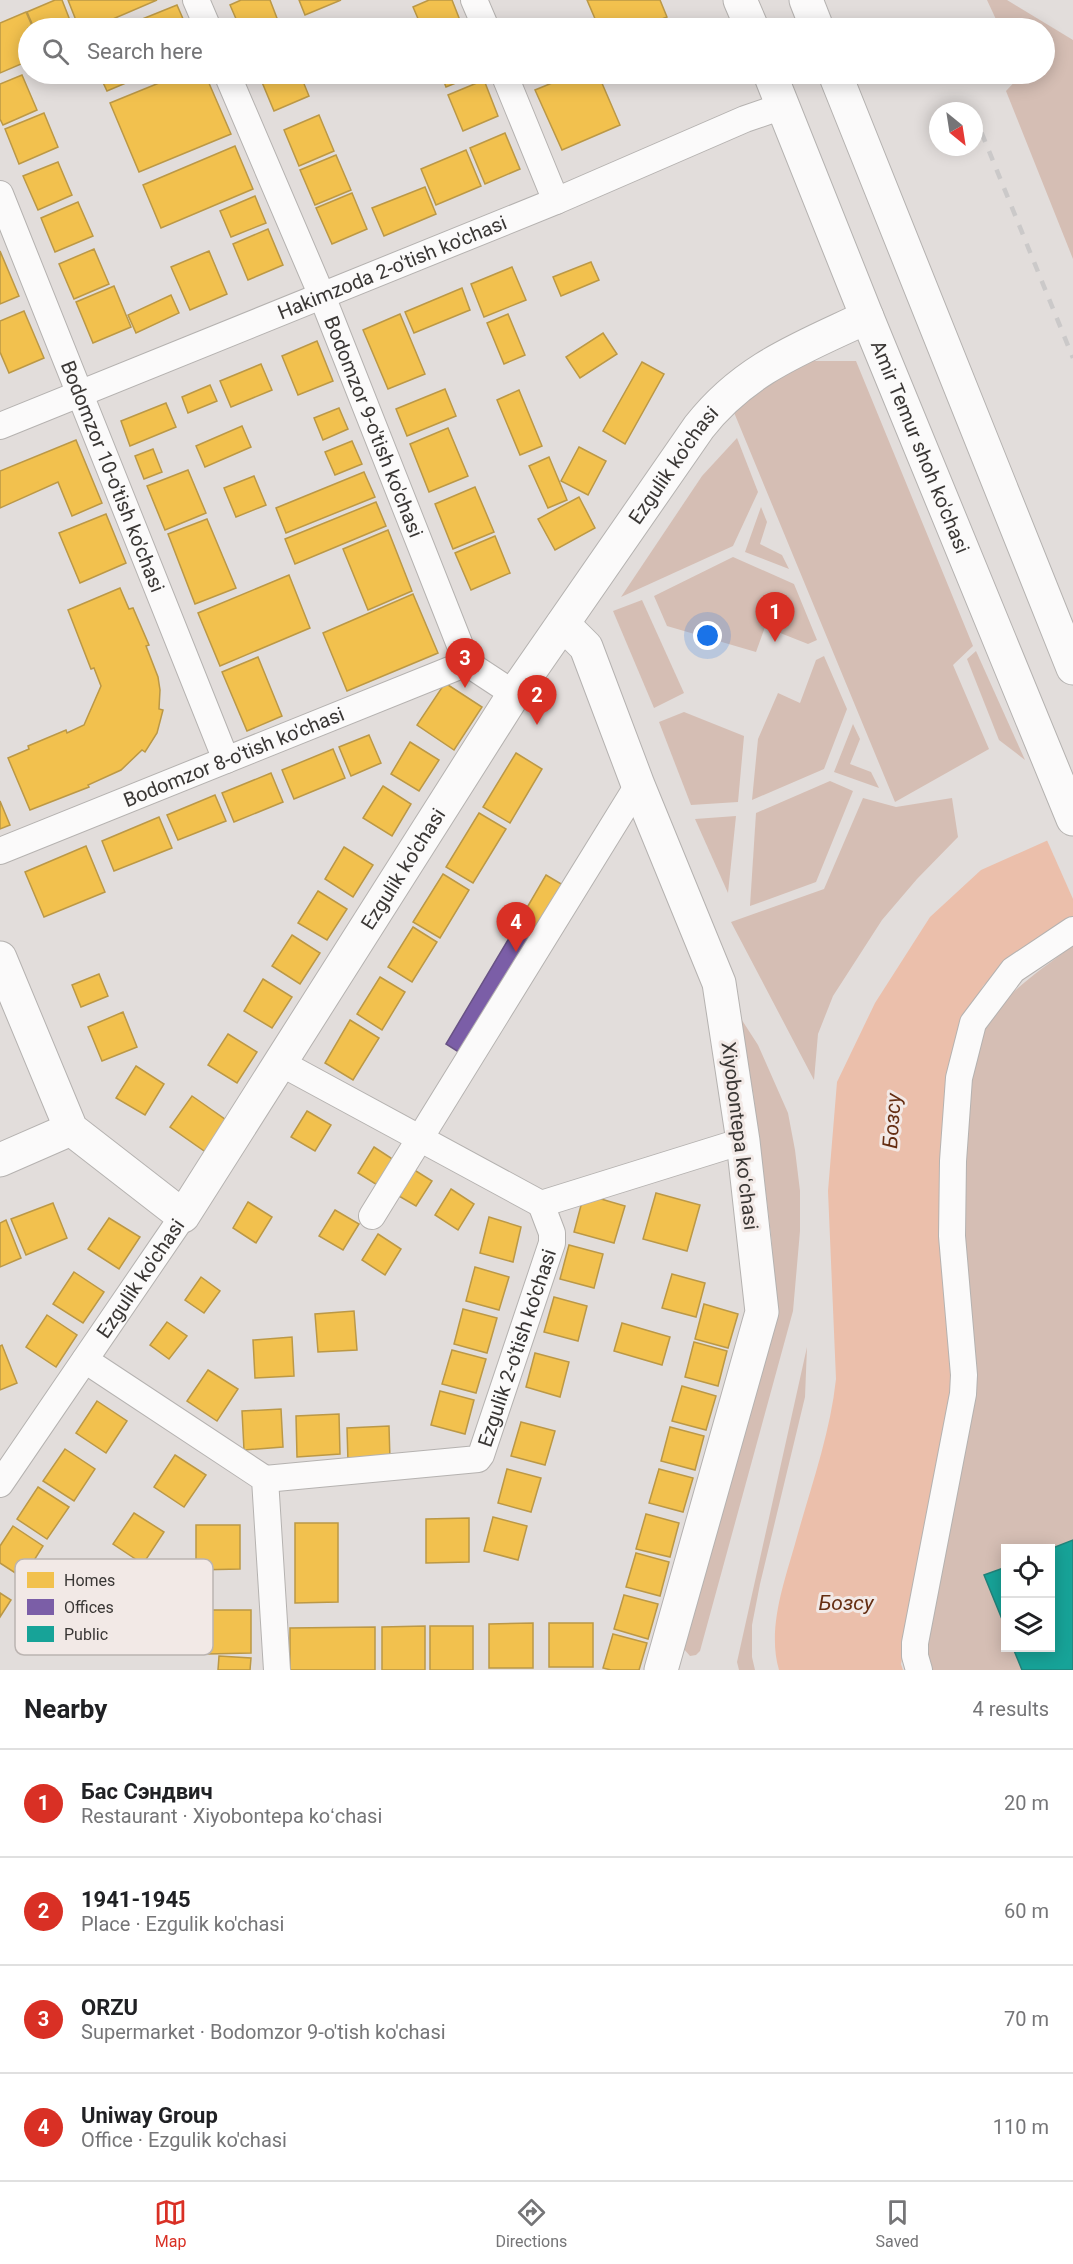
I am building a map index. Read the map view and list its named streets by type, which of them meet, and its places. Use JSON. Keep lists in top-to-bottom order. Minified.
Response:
{"streets":{"street":["Hakimzoda 2-o'tish ko'chasi","Bodomzor 9-o'tish ko'chasi","Amir Temur shoh ko'chasi","Ezgulik ko'chasi","Bodomzor 10-o'tish ko'chasi","Bodomzor 8-o'tish ko'chasi","Xiyobontepa koʻchasi","Ezgulik 2-o'tish ko'chasi"]},"crossings":[["Hakimzoda 2-o'tish ko'chasi","Bodomzor 9-o'tish ko'chasi"],["Hakimzoda 2-o'tish ko'chasi","Amir Temur shoh ko'chasi"],["Hakimzoda 2-o'tish ko'chasi","Bodomzor 10-o'tish ko'chasi"],["Bodomzor 9-o'tish ko'chasi","Bodomzor 8-o'tish ko'chasi"],["Amir Temur shoh ko'chasi","Ezgulik ko'chasi"],["Ezgulik ko'chasi","Xiyobontepa koʻchasi"],["Bodomzor 10-o'tish ko'chasi","Bodomzor 8-o'tish ko'chasi"]],"water":["Бозсу"],"legend":["Homes","Offices","Public"],"north":"bottom right","page":{"search":"Search here","pins":["1","3","2","4"],"heading":["Nearby","4 results"],"list":[{"mark":"1","name":"Бас Сэндвич","note":"Restaurant · Xiyobontepa koʻchasi","value":"20 m"},{"mark":"2","name":"1941-1945","note":"Place · Ezgulik ko'chasi","value":"60 m"},{"mark":"3","name":"ORZU","note":"Supermarket · Bodomzor 9-o'tish ko'chasi","value":"70 m"},{"mark":"4","name":"Uniway Group","note":"Office · Ezgulik ko'chasi","value":"110 m"}],"nav":["Map","Directions","Saved"]}}
